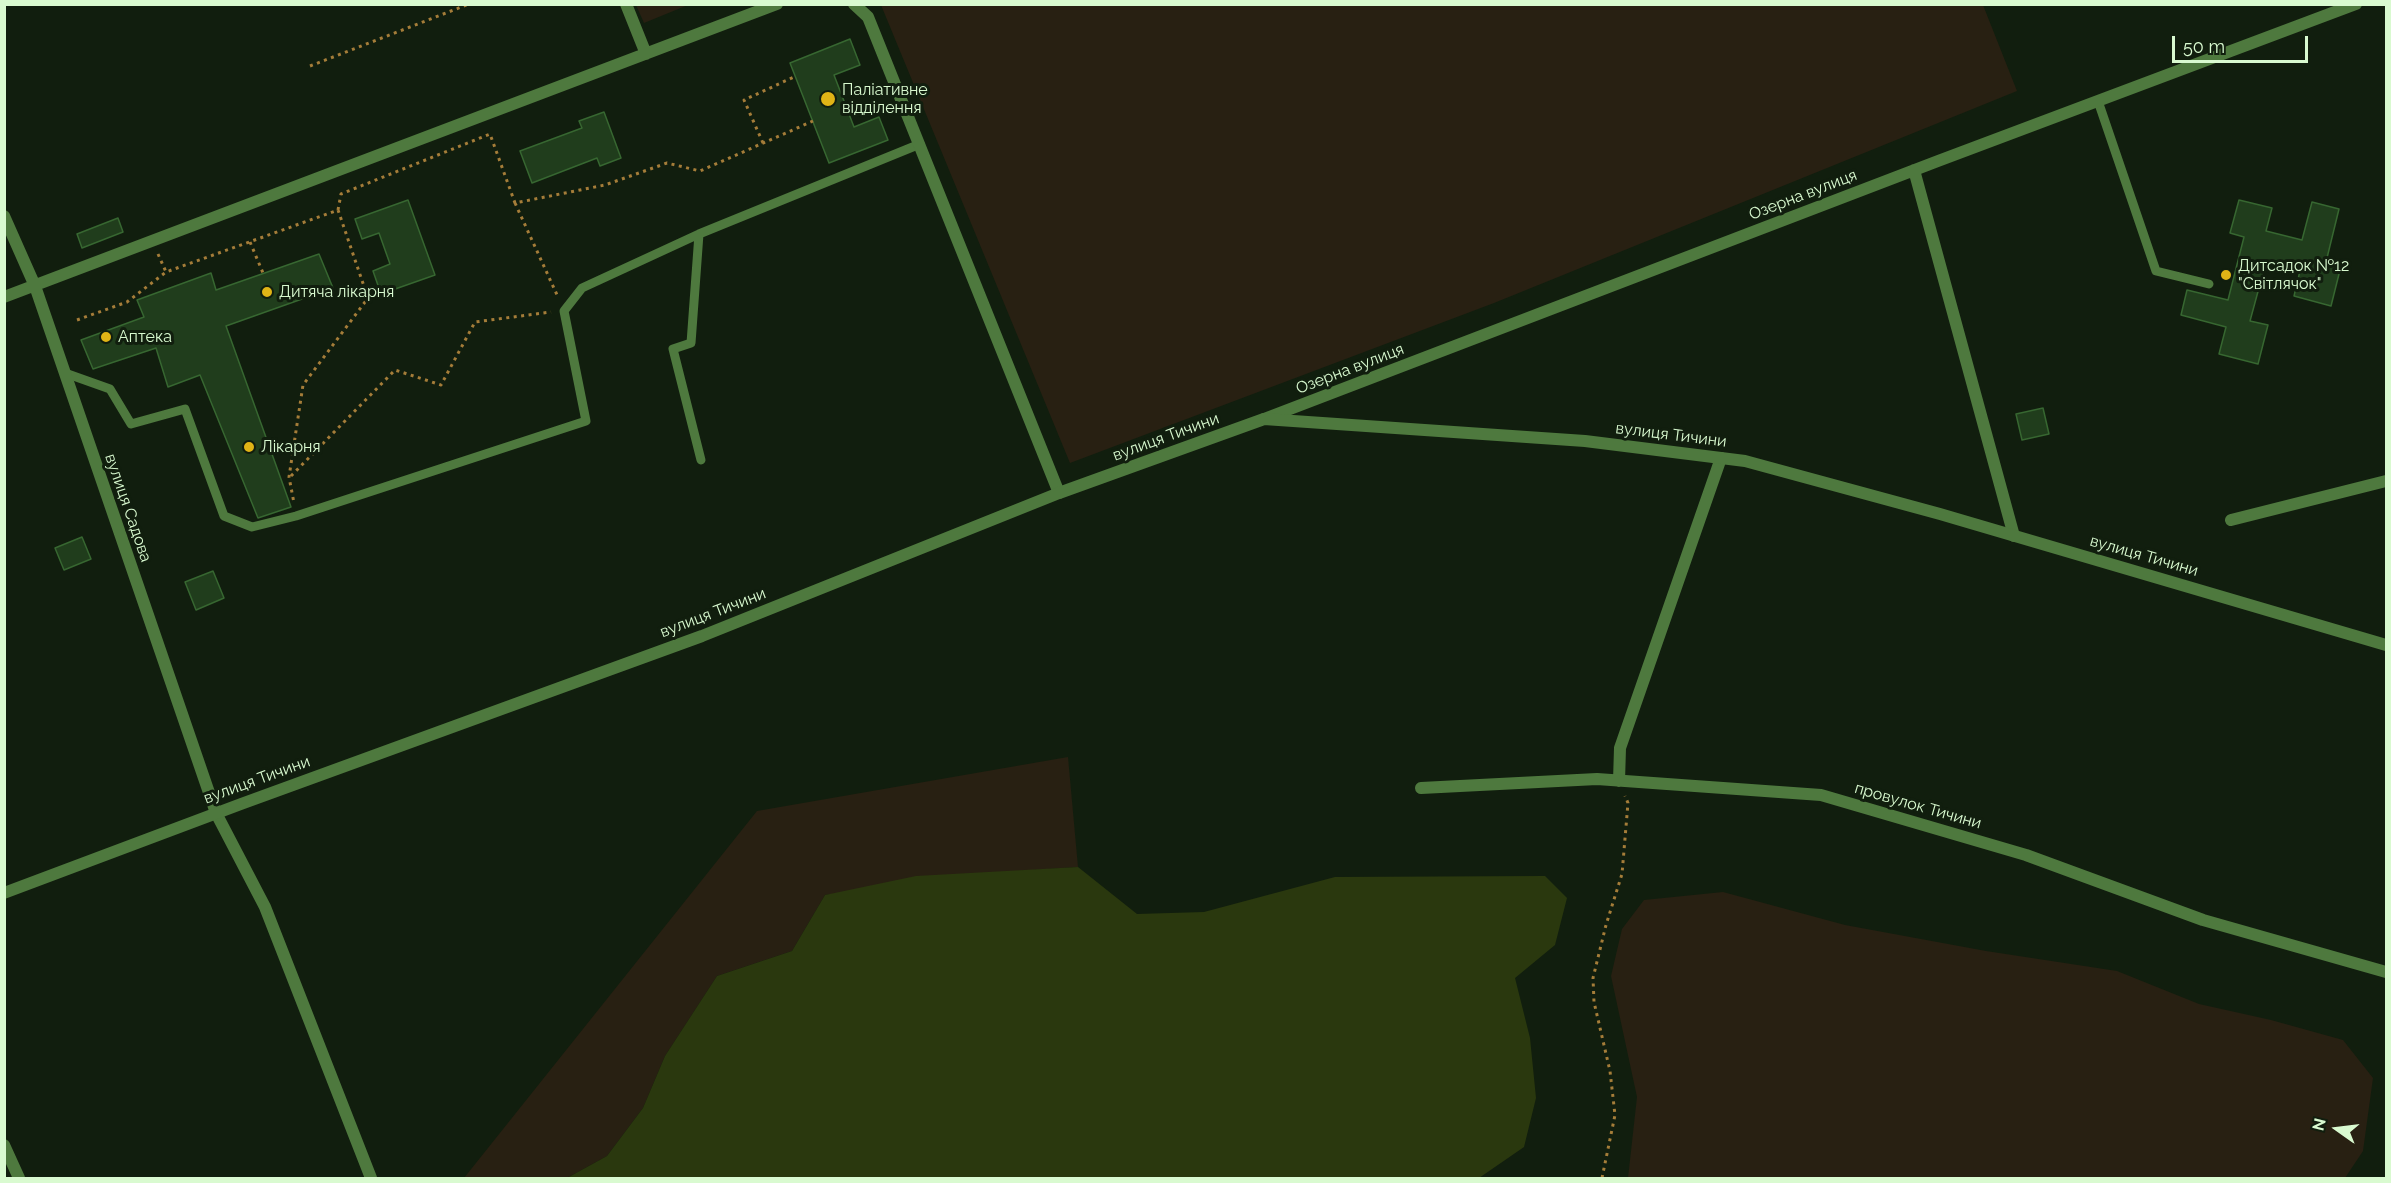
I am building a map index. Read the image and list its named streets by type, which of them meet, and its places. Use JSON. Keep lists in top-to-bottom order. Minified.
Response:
{"streets":{"street":["Озерна вулиця","вулиця Тичини","вулиця Садова","провулок Тичини"]},"crossings":[["Озерна вулиця","вулиця Тичини"],["вулиця Тичини","вулиця Садова"]],"places":["Паліативне відділення","Дитсадок №12 \"Світлячок\"","Дитяча лікарня","Аптека","Лікарня"],"scale_bar":"50 m","north":"left"}
